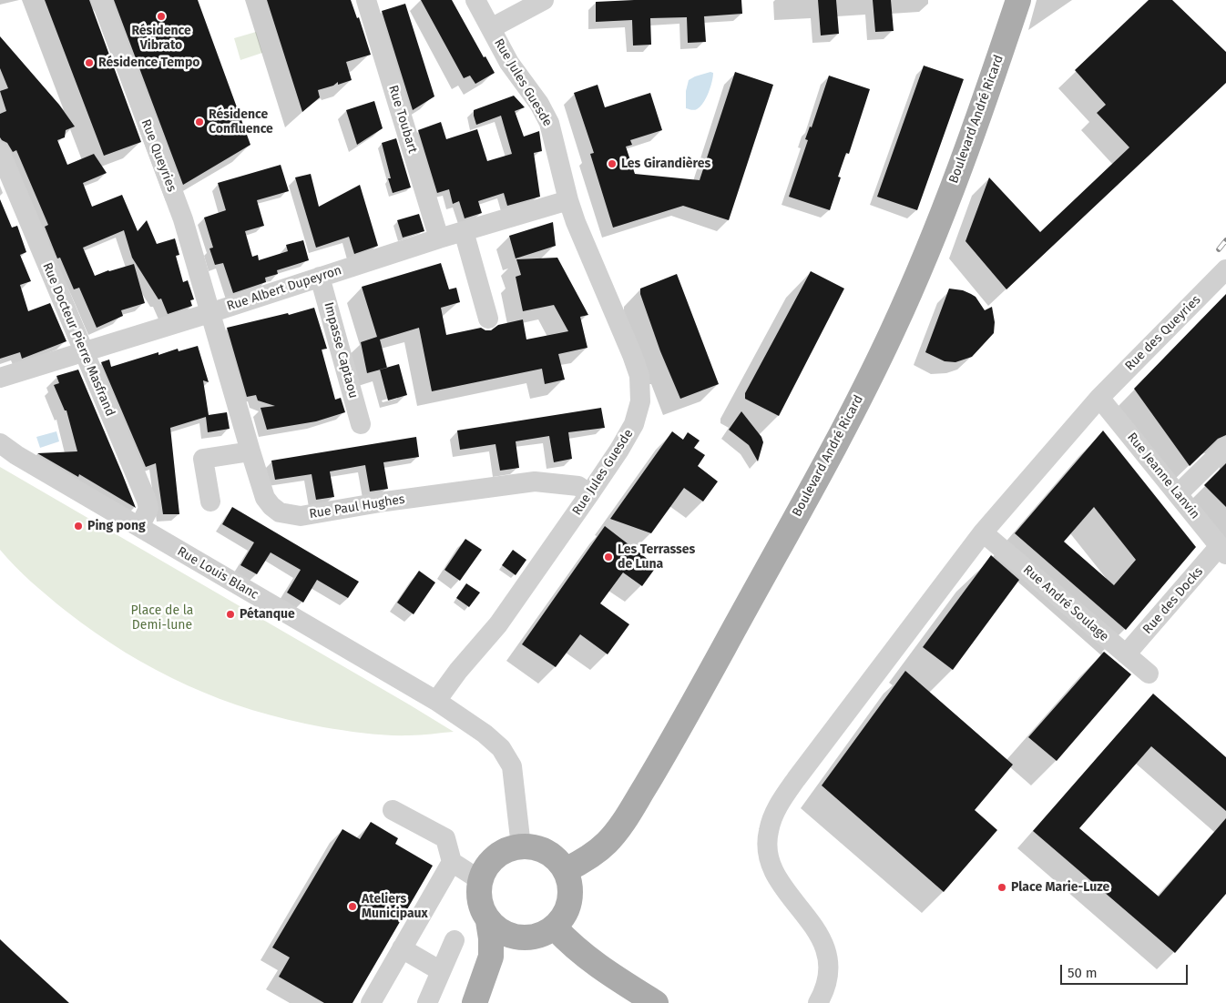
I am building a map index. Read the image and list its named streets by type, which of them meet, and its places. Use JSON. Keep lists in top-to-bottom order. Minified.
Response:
{"streets":{"main road":["Boulevard André Ricard"],"street":["Rue Jules Guesde","Rue Toubart","Rue Queyries","Rue Albert Dupeyron","Rue des Queyries","Rue Docteur Pierre Masfrand","Impasse Captaou","Rue Jeanne Lanvin","Rue Paul Hughes","Rue Louis Blanc","Rue des Docks","Rue André Soulage"]},"crossings":[["Rue Jules Guesde","Rue Albert Dupeyron"],["Rue Jules Guesde","Rue Paul Hughes"],["Rue Jules Guesde","Rue Louis Blanc"],["Rue Toubart","Rue Albert Dupeyron"],["Rue Queyries","Rue Albert Dupeyron"],["Rue Queyries","Rue Paul Hughes"],["Rue Albert Dupeyron","Rue Docteur Pierre Masfrand"],["Rue Albert Dupeyron","Impasse Captaou"],["Rue Albert Dupeyron","Rue Paul Hughes"],["Rue des Queyries","Rue Jeanne Lanvin"],["Rue des Queyries","Rue André Soulage"],["Rue Docteur Pierre Masfrand","Rue Louis Blanc"],["Rue Jeanne Lanvin","Rue des Docks"],["Rue des Docks","Rue André Soulage"]],"parks":["Place de la Demi-lune"],"places":["Résidence Vibrato","Résidence Tempo","Résidence Confluence","Les Girandières","Ping pong","Les Terrasses de Luna","Pétanque","Place Marie-Luze","Ateliers Municipaux"],"scale_bar":"50 m"}
